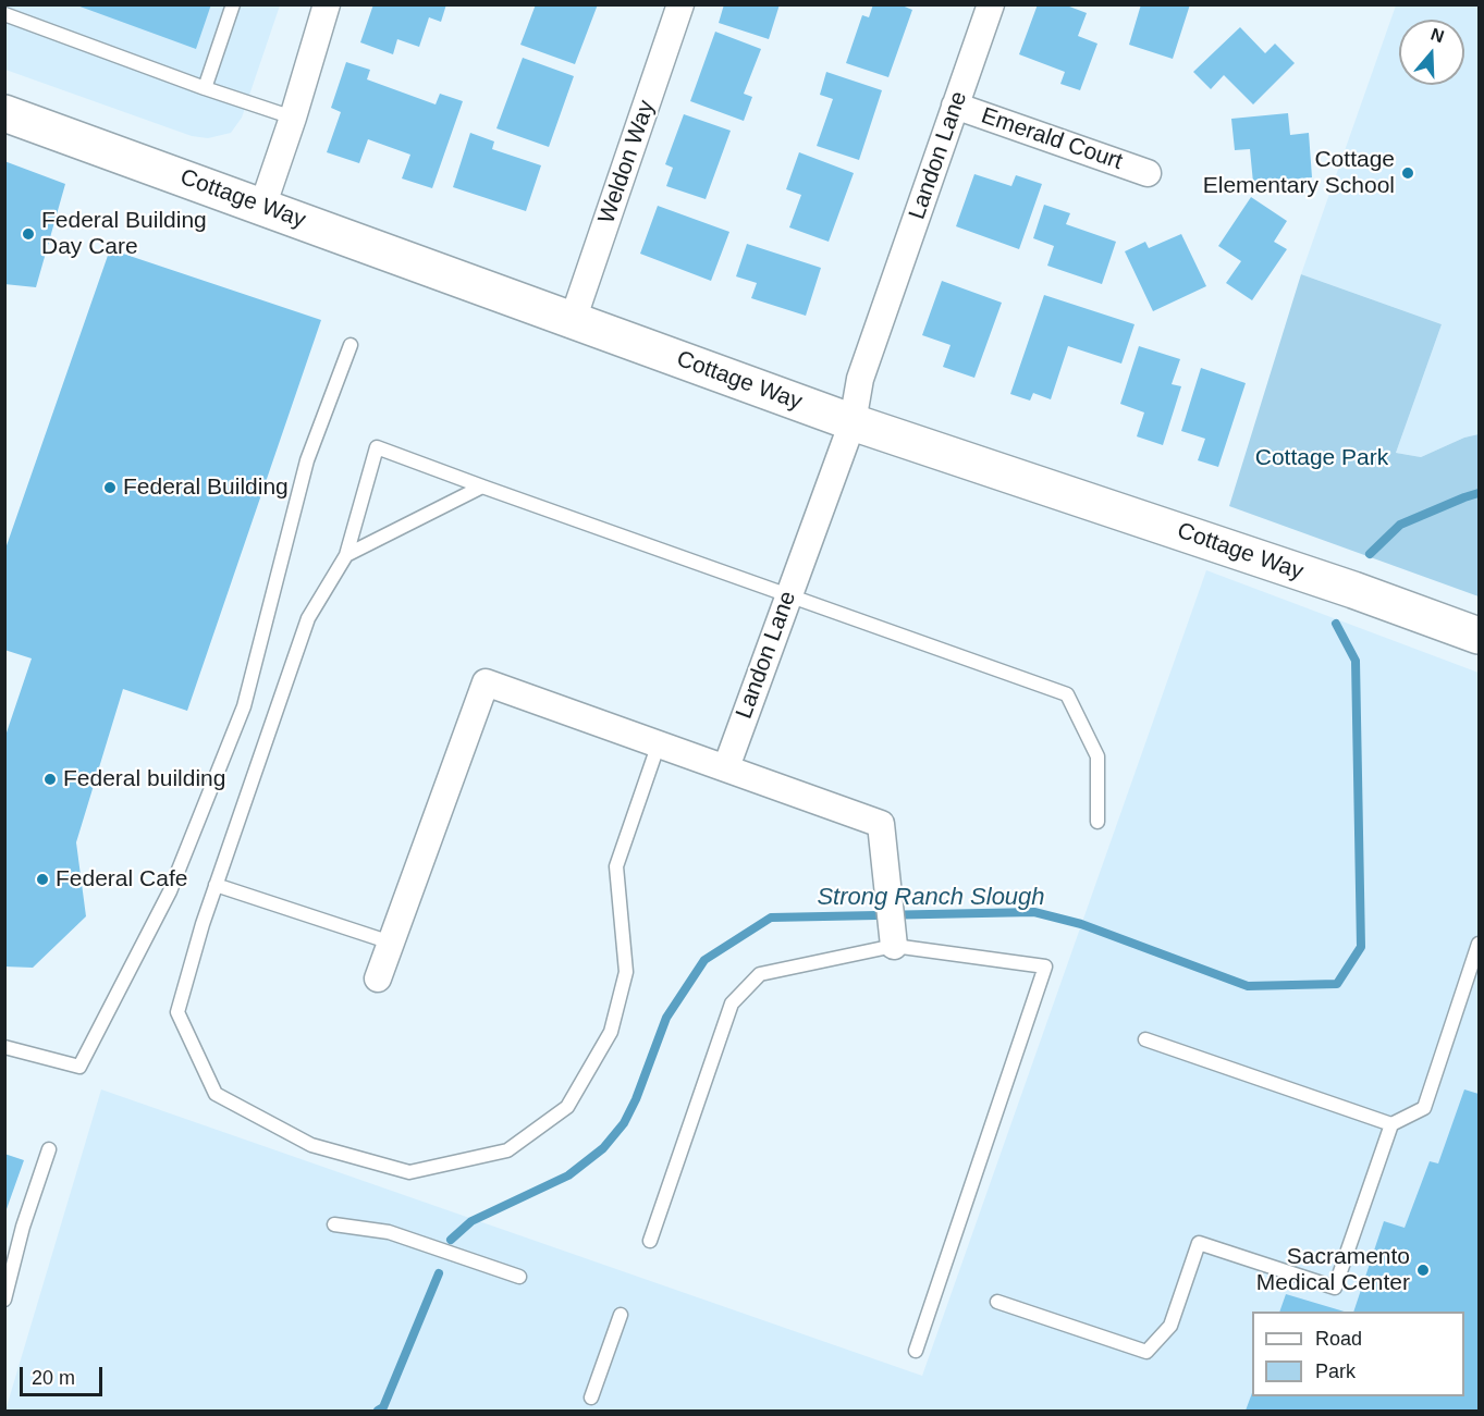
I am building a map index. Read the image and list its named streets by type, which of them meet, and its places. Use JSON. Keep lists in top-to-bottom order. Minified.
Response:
{"streets":{"street":["Emerald Court","Landon Lane","Weldon Way","Cottage Way"]},"crossings":[["Emerald Court","Landon Lane"],["Landon Lane","Cottage Way"],["Weldon Way","Cottage Way"]],"water":["Strong Ranch Slough"],"parks":["Cottage Park"],"places":["Cottage Elementary School","Federal Building Day Care","Federal Building","Federal building","Federal Cafe","Sacramento Medical Center"],"legend":["Road","Park"],"scale_bar":"20 m","north":"top"}
